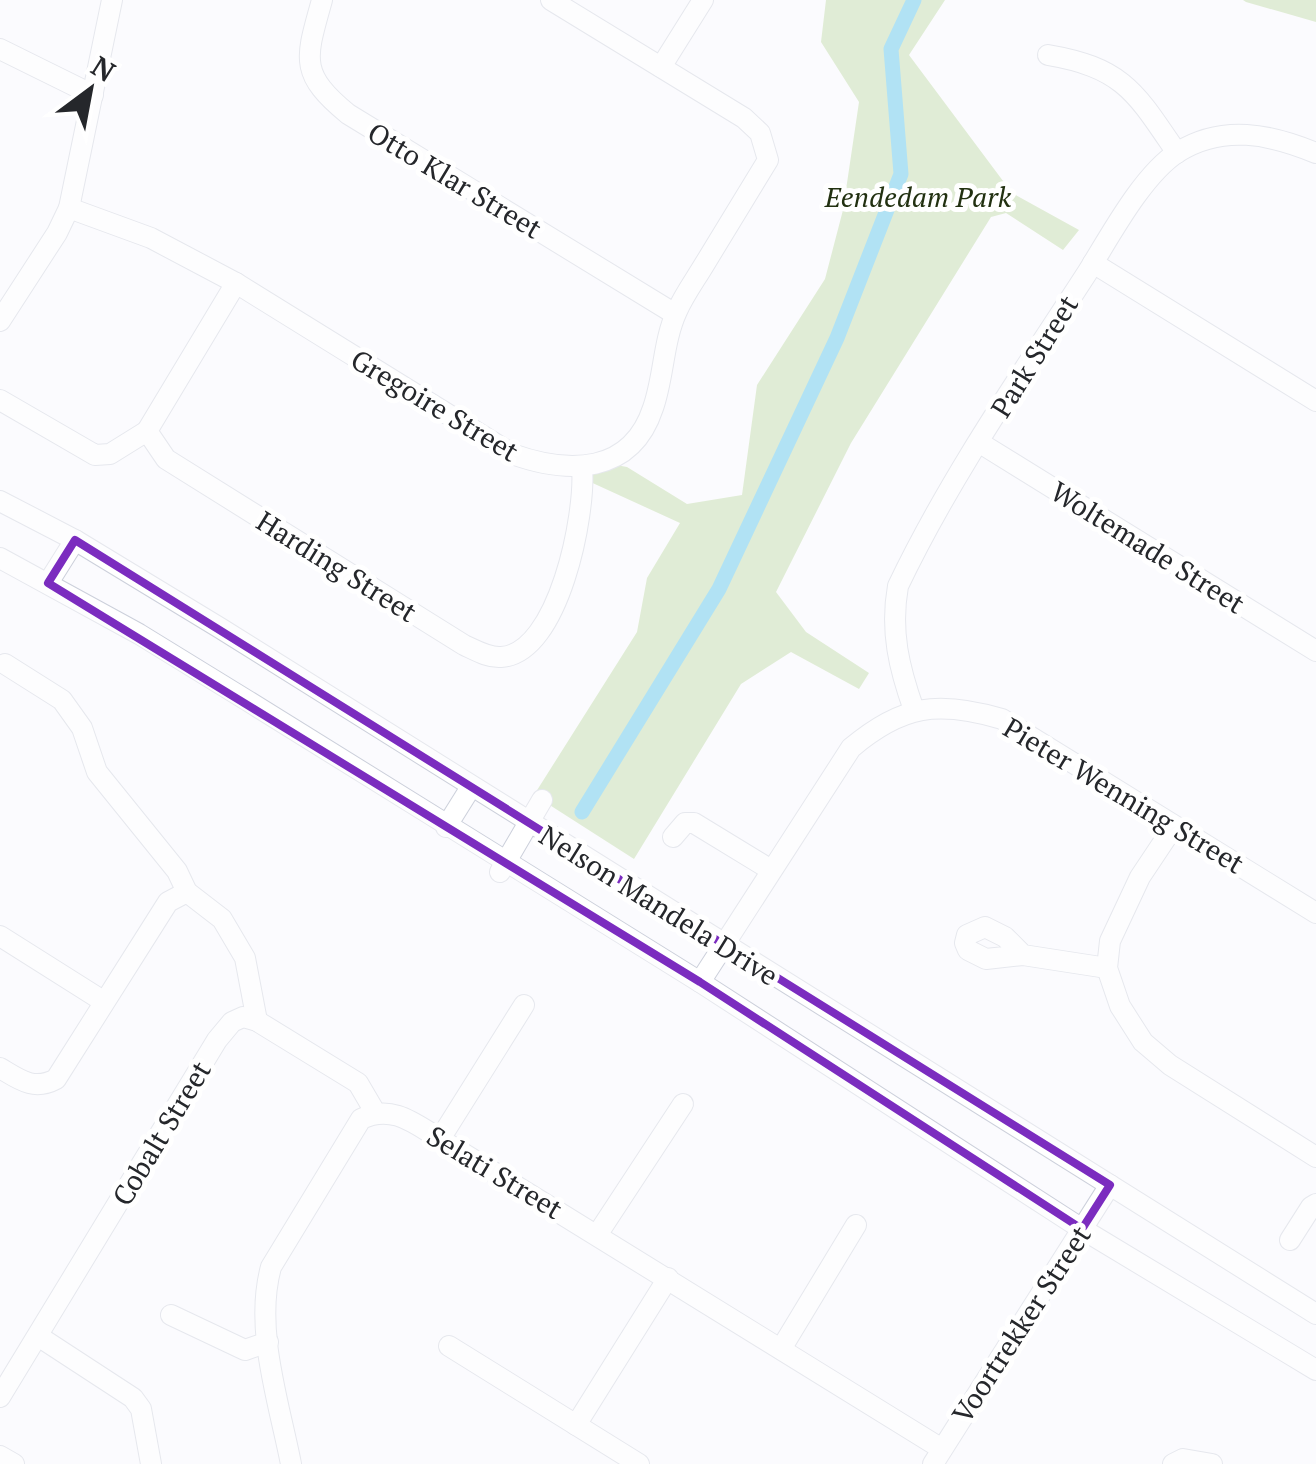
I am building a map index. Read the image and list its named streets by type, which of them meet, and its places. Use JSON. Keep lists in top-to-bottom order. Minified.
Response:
{"streets":{"street":["Otto Klar Street","Park Street","Gregoire Street","Woltemade Street","Harding Street","Pieter Wenning Street","Nelson Mandela Drive","Cobalt Street","Selati Street","Voortrekker Street"]},"crossings":[["Park Street","Woltemade Street"],["Park Street","Pieter Wenning Street"],["Gregoire Street","Harding Street"],["Pieter Wenning Street","Nelson Mandela Drive"],["Nelson Mandela Drive","Voortrekker Street"],["Selati Street","Voortrekker Street"]],"parks":["Eendedam Park"],"north":"top right"}
